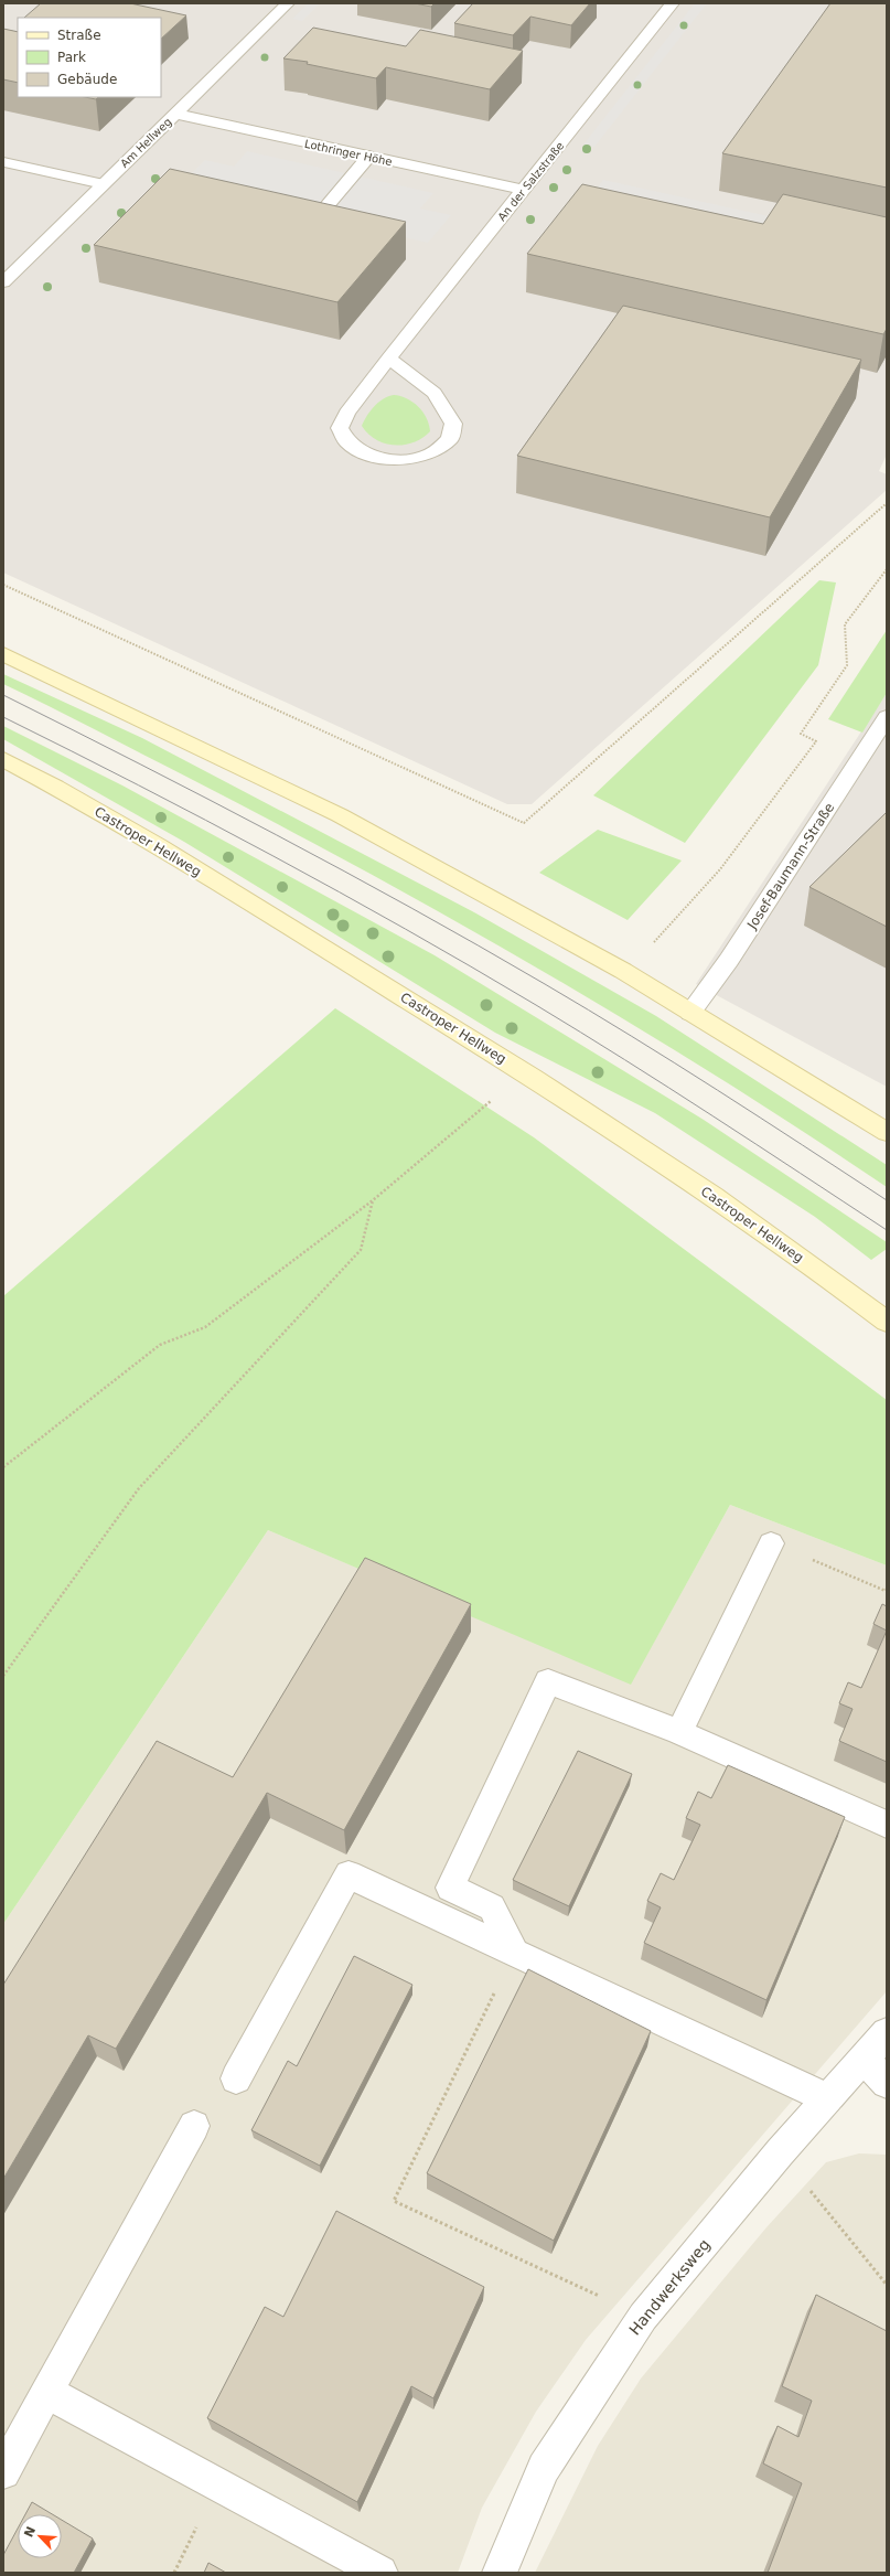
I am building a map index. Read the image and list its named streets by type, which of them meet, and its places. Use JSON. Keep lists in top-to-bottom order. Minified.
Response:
{"streets":{"main road":["Castroper Hellweg"],"street":["Am Hellweg","Lothringer Höhe","An der Salzstraße","Josef-Baumann-Straße","Handwerksweg"]},"crossings":[["Am Hellweg","Lothringer Höhe"],["Lothringer Höhe","An der Salzstraße"]],"legend":["Straße","Park","Gebäude"],"north":"top left"}
